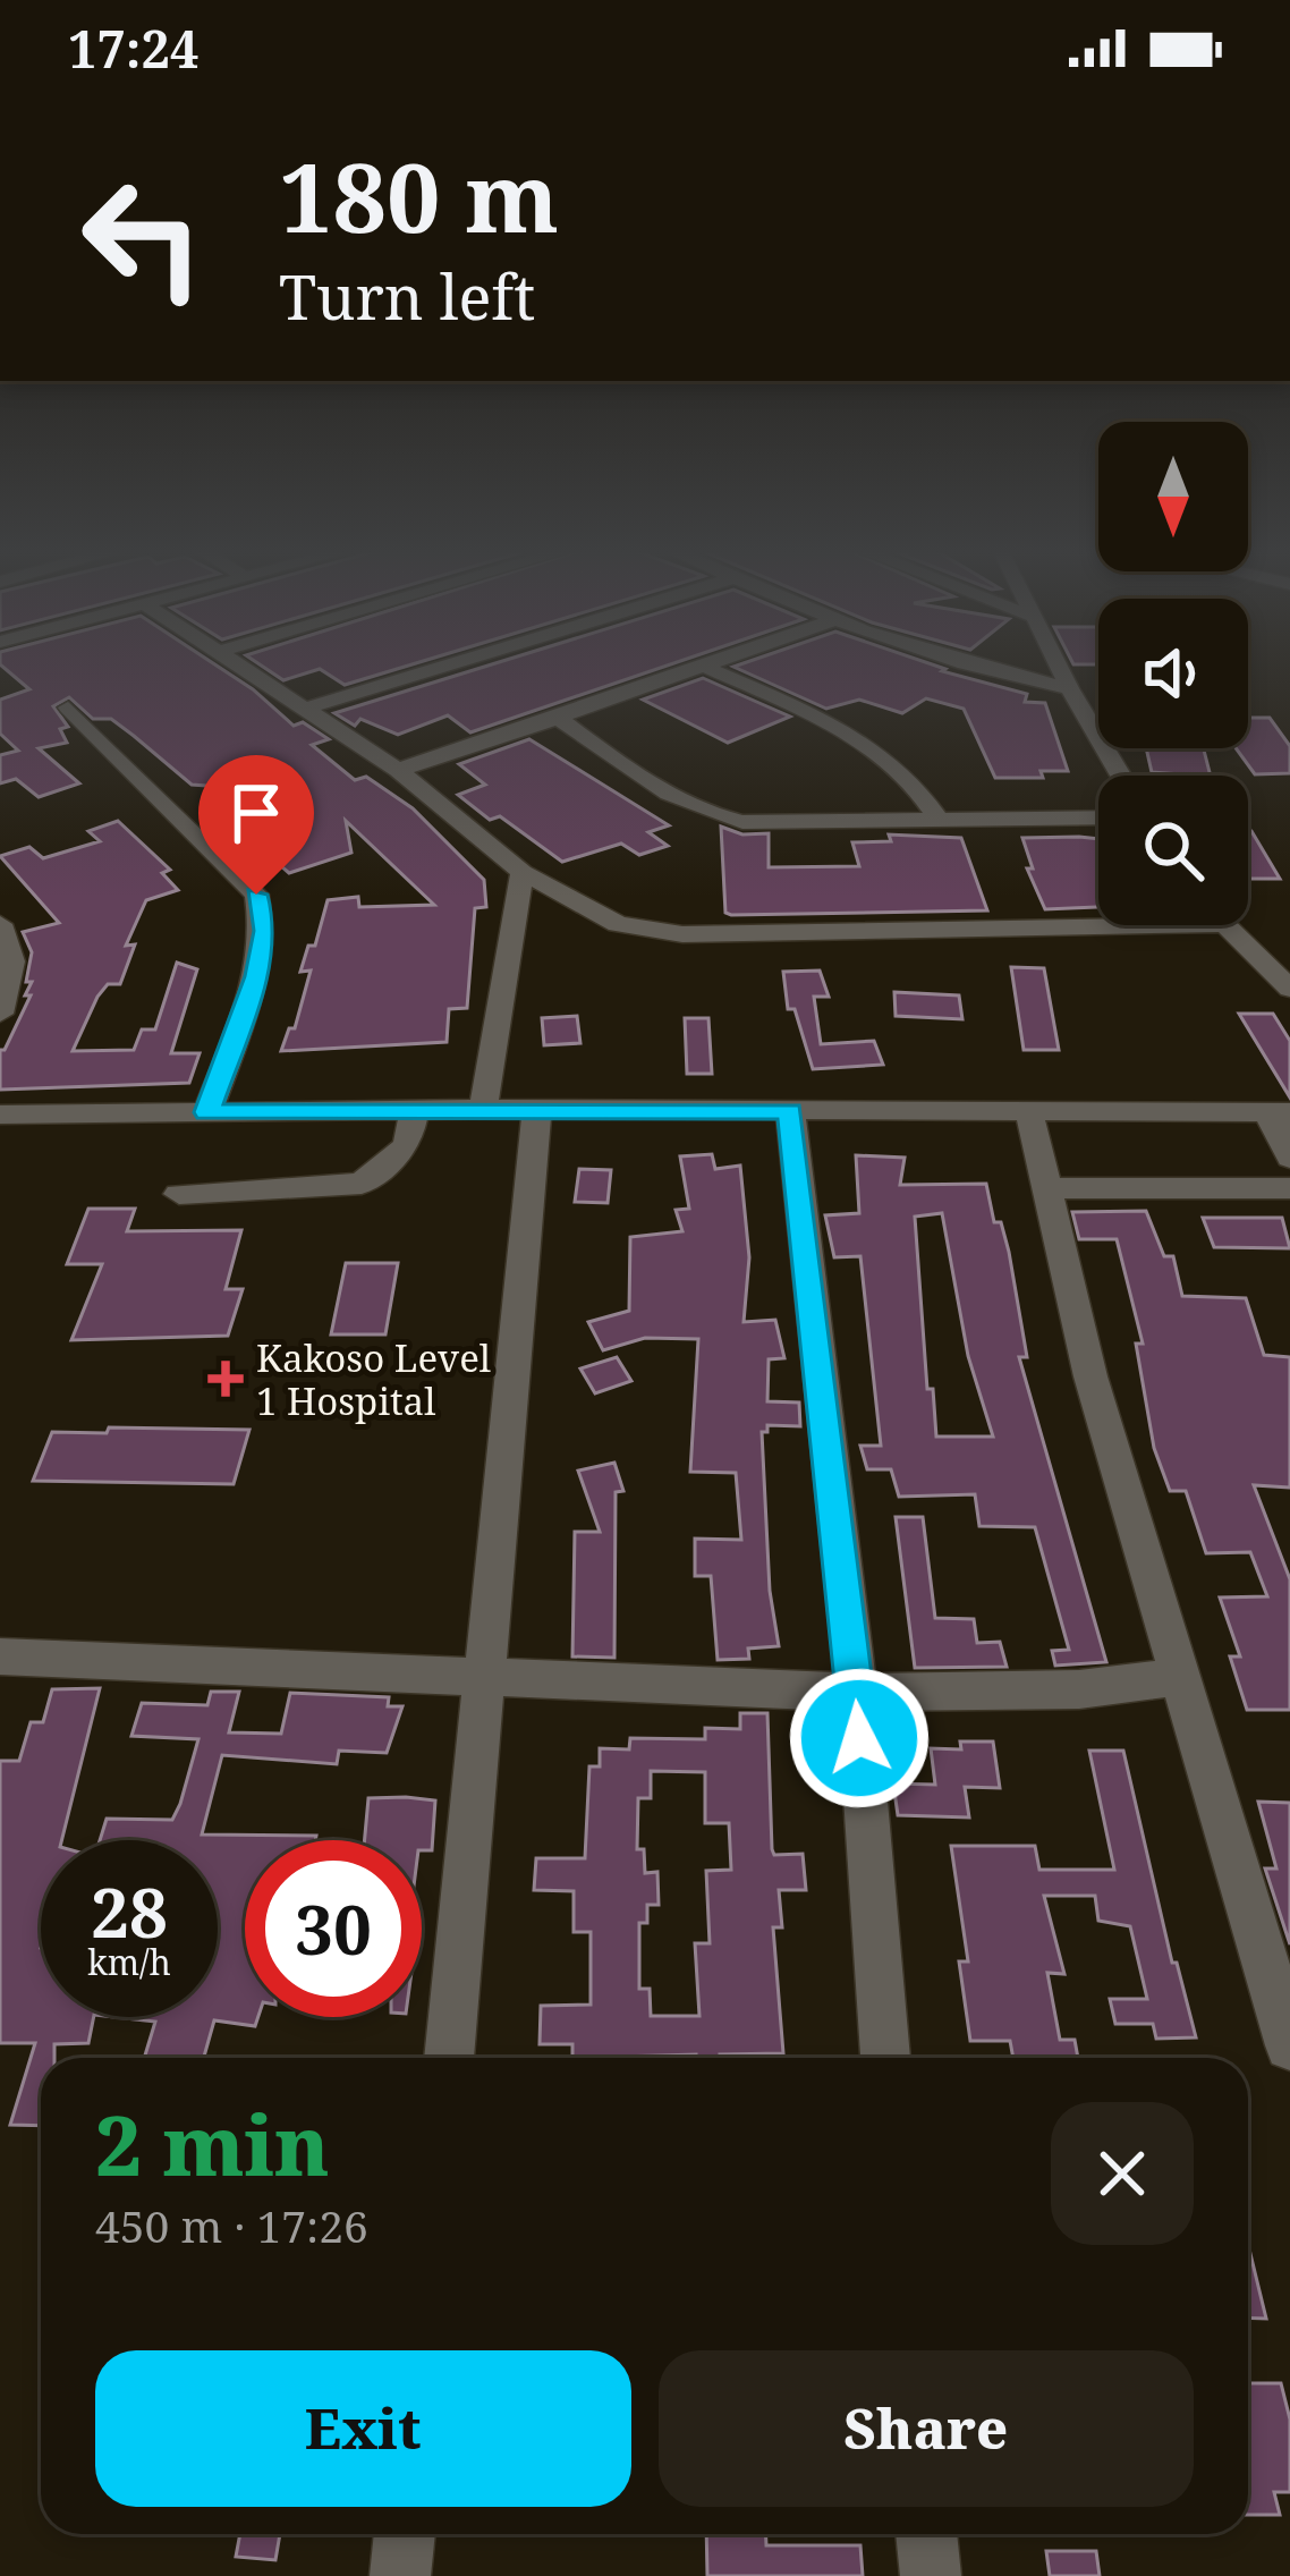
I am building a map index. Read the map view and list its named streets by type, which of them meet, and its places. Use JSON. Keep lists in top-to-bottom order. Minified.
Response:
{"places":{"health":["Kakoso Level 1 Hospital"]},"north":"bottom","page":{"status":"17:24","turn":["180 m","Turn left"],"speed":"28 km/h","limit":"30","heading":["2 min","450 m · 17:26"],"buttons":["Exit","Share"]}}
